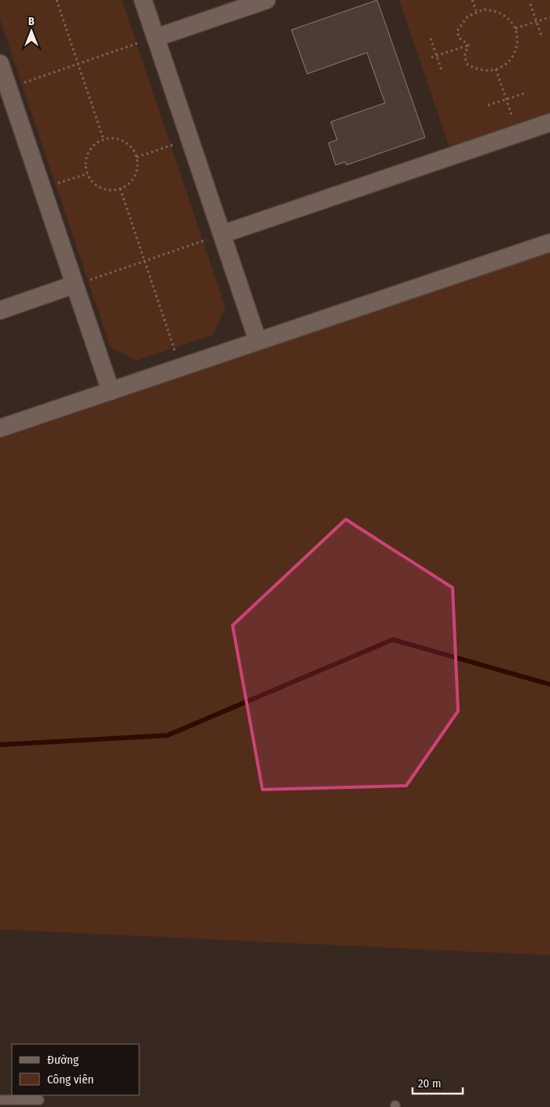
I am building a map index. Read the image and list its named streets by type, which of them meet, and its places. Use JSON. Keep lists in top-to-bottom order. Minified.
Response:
{"legend":["Đường","Công viên"],"scale_bar":"20 m","north":"top"}
